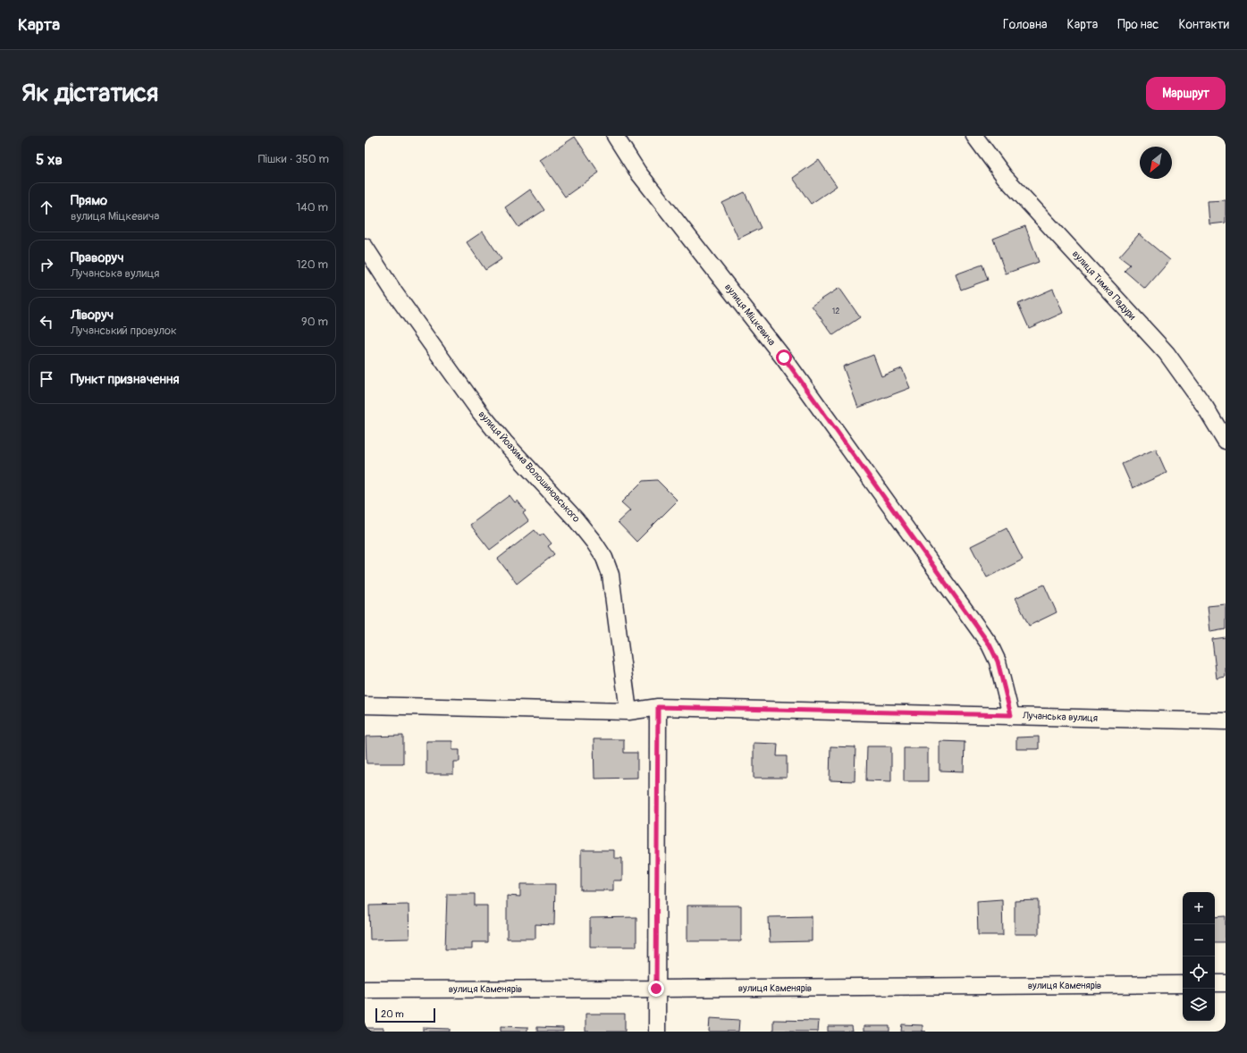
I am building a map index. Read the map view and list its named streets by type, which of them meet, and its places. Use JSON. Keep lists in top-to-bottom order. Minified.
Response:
{"streets":{"street":["вулиця Тимка Падури","вулиця Міцкевича","вулиця Йоахима Волошиновського","Лучанська вулиця","вулиця Каменярів"]},"crossings":[["вулиця Міцкевича","Лучанська вулиця"],["вулиця Йоахима Волошиновського","Лучанська вулиця"]],"house_numbers":["12"],"scale_bar":"20 m","north":"bottom left","page":{"header":"Карта","nav":["Головна","Карта","Про нас","Контакти"],"buttons":"Маршрут","title":"Як дістатися","heading":["5 хв","Пішки · 350 m"],"list":[["Прямо","вулиця Міцкевича","140 m"],["Праворуч","Лучанська вулиця","120 m"],["Ліворуч","Лучанський провулок","90 m"],"Пункт призначення"],"map_buttons":["+","−"],"scale":"20 m"}}
